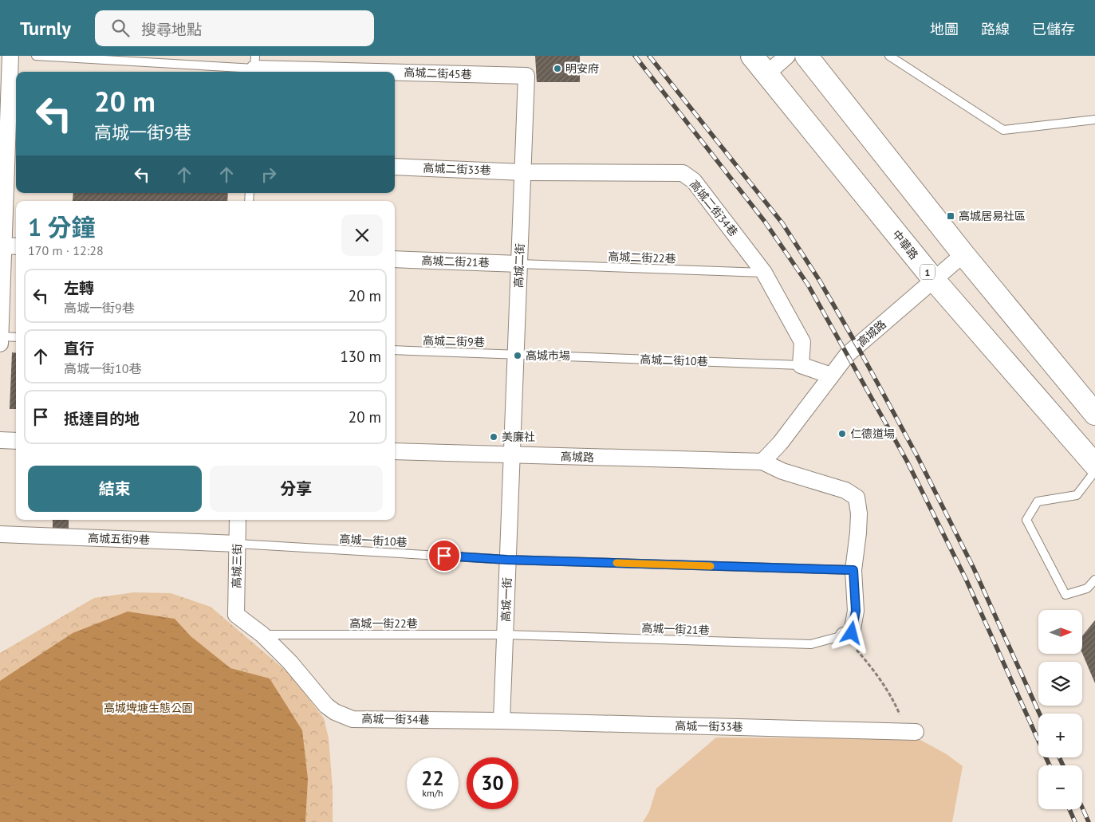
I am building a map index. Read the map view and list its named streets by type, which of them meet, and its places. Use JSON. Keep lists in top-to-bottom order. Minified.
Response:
{"streets":{"main road":["中華路","1"],"street":["高城二街45巷","高城二街33巷","高城二街34巷","高城二街21巷","高城二街","高城路","高城二街10巷","高城五街9巷","高城三街","高城一街","高城一街34巷","高城一街33巷"],"lane":["高城二街22巷","高城二街9巷","高城一街10巷","高城一街22巷","高城一街21巷"]},"crossings":[["高城二街45巷","高城二街"],["高城二街33巷","高城二街34巷"],["高城二街33巷","高城二街"],["高城二街34巷","高城二街22巷"],["高城二街34巷","高城二街"],["高城二街34巷","高城二街10巷"],["中華路","高城路"],["高城二街22巷","高城二街21巷"],["高城二街22巷","高城二街"],["高城二街21巷","高城二街"],["高城二街","高城路"],["高城二街","高城二街9巷"],["高城二街","高城二街10巷"],["高城二街","高城一街"],["高城路","高城二街10巷"],["高城路","高城一街10巷"],["高城路","高城一街"],["高城二街9巷","高城二街10巷"],["高城五街9巷","高城一街10巷"],["高城五街9巷","高城三街"],["高城一街10巷","高城三街"],["高城一街10巷","高城一街"],["高城三街","高城一街34巷"],["高城一街","高城一街22巷"],["高城一街","高城一街21巷"],["高城一街","高城一街34巷"],["高城一街","高城一街33巷"],["高城一街22巷","高城一街21巷"],["高城一街22巷","高城一街34巷"],["高城一街34巷","高城一街33巷"]],"parks":["高城埤塘生態公園"],"places":{"other":["明安府","高城市場","仁德道場","美廉社"],"transit":["高城居易社區"]},"north":"right","page":{"header":"Turnly","search":"搜尋地點","nav":["地圖","路線","已儲存"],"turn":["20 m","高城一街9巷"],"heading":["1 分鐘","170 m · 12:28"],"list":[{"name":"左轉","note":"高城一街9巷","value":"20 m"},{"name":"直行","note":"高城一街10巷","value":"130 m"},{"name":"抵達目的地","value":"20 m"}],"buttons":["結束","分享"],"map_buttons":["+","−"],"speed":"22 km/h","limit":"30"}}
